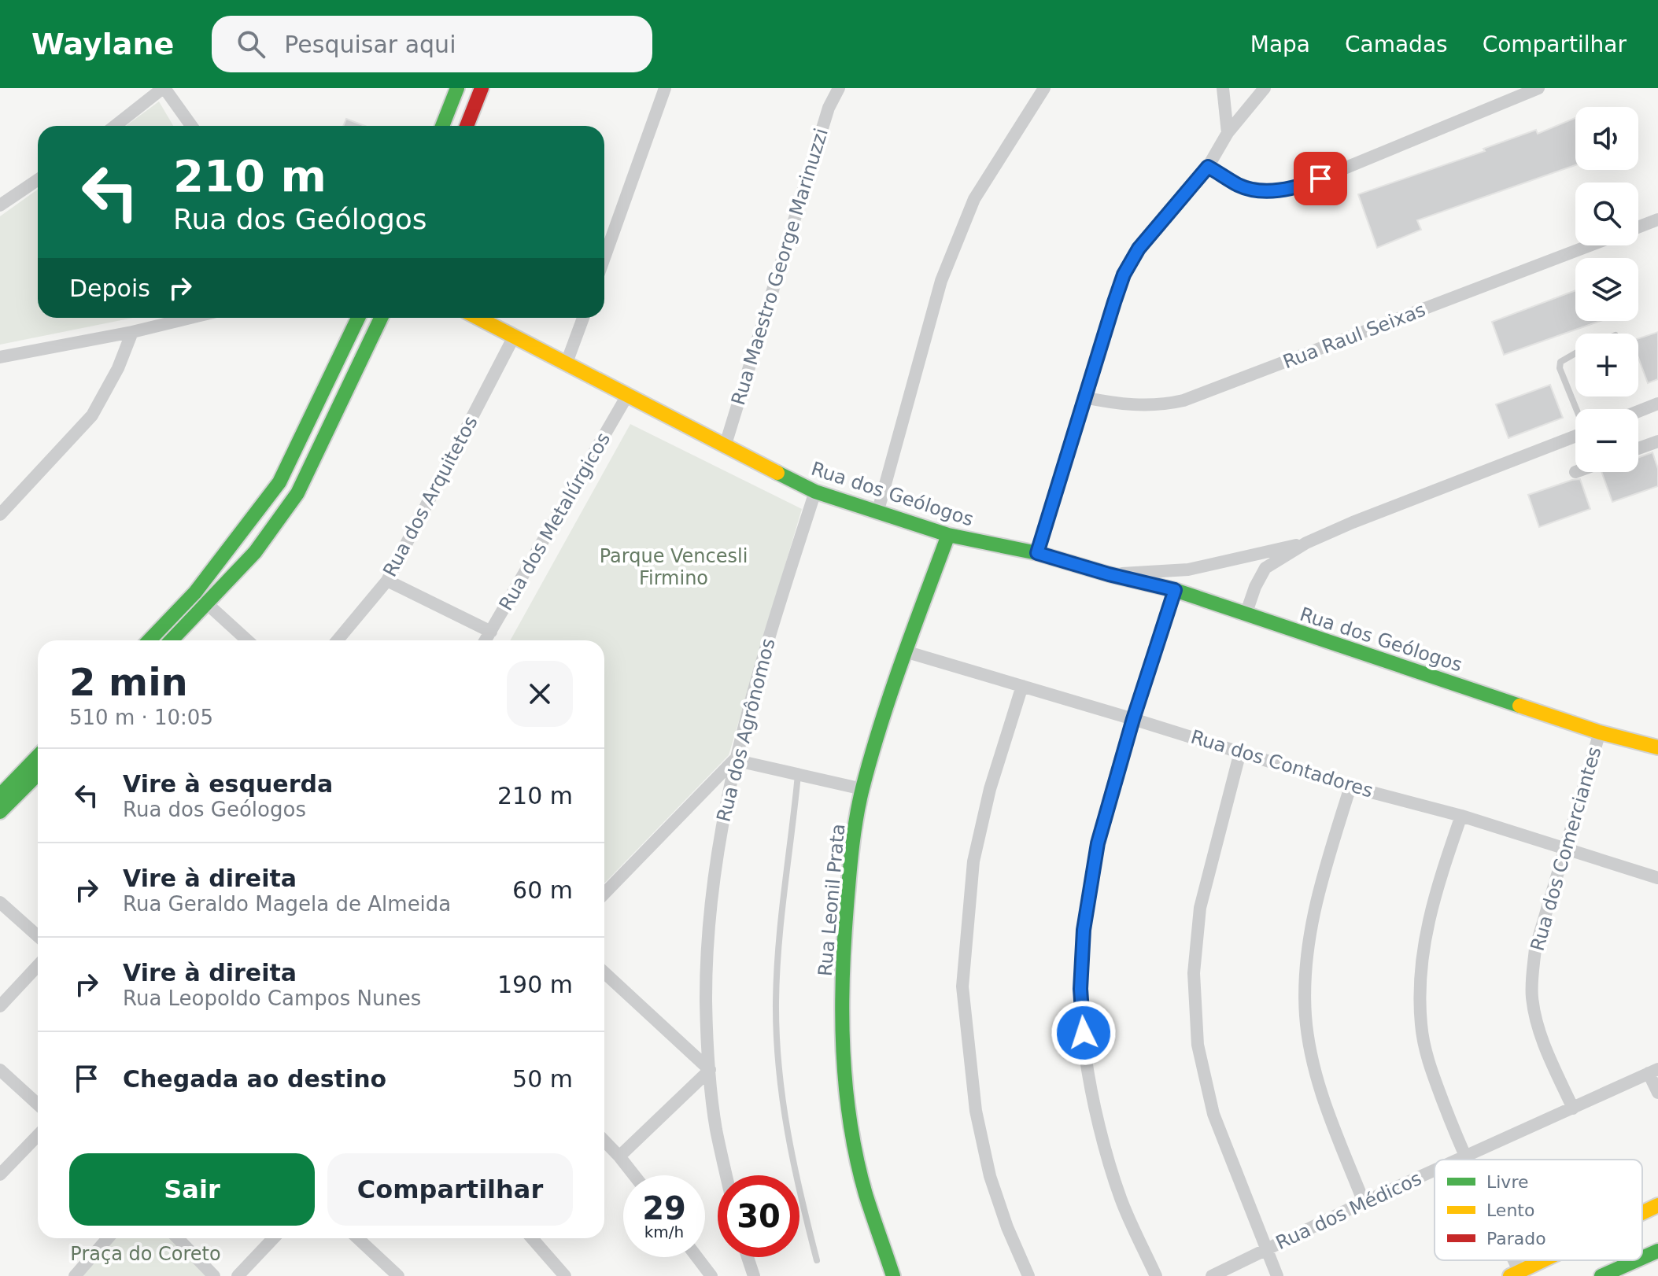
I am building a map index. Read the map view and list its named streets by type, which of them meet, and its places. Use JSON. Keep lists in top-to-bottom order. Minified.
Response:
{"streets":{"street":["Rua Maestro George Marinuzzi","Rua Raul Seixas","Rua dos Geólogos","Rua dos Arquitetos","Rua dos Metalúrgicos","Rua dos Agrônomos","Rua dos Contadores","Rua dos Comerciantes","Rua Leonil Prata","Rua dos Médicos"]},"crossings":[["Rua Maestro George Marinuzzi","Rua dos Geólogos"],["Rua dos Geólogos","Rua dos Arquitetos"],["Rua dos Geólogos","Rua dos Metalúrgicos"],["Rua dos Geólogos","Rua dos Agrônomos"],["Rua dos Geólogos","Rua dos Comerciantes"],["Rua dos Geólogos","Rua Leonil Prata"],["Rua dos Contadores","Rua dos Comerciantes"],["Rua dos Contadores","Rua Leonil Prata"],["Rua dos Comerciantes","Rua dos Médicos"]],"parks":["Parque Vencesli Firmino","Praça do Coreto"],"legend":["Livre","Lento","Parado"],"page":{"header":"Waylane","search":"Pesquisar aqui","nav":["Mapa","Camadas","Compartilhar"],"map_buttons":["+","−"],"turn":["210 m","Rua dos Geólogos"],"then":"Depois","heading":["2 min","510 m · 10:05"],"list":[{"name":"Vire à esquerda","note":"Rua dos Geólogos","value":"210 m"},{"name":"Vire à direita","note":"Rua Geraldo Magela de Almeida","value":"60 m"},{"name":"Vire à direita","note":"Rua Leopoldo Campos Nunes","value":"190 m"},{"name":"Chegada ao destino","value":"50 m"}],"buttons":["Sair","Compartilhar"],"speed":"29 km/h","limit":"30"}}
